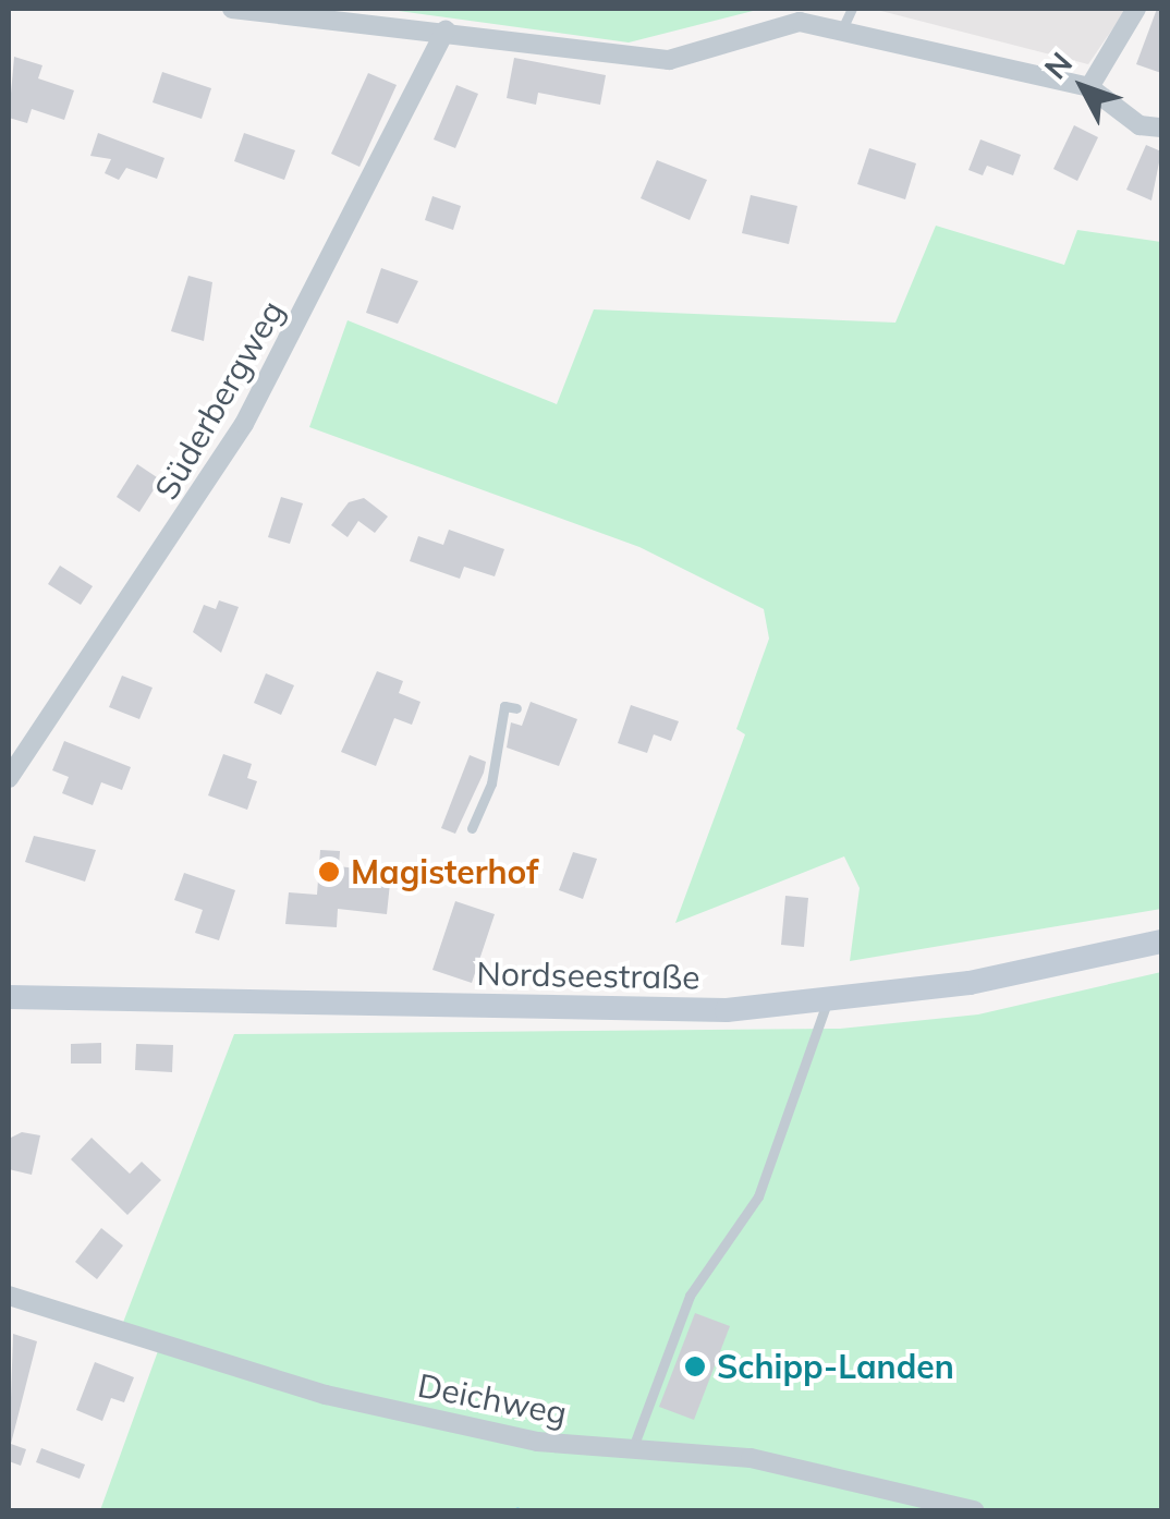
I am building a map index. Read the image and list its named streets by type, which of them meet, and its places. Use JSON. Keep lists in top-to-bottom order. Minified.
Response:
{"streets":{"main road":["Nordseestraße"],"street":["Süderbergweg","Deichweg"]},"places":["Magisterhof","Schipp-Landen"],"north":"top left"}
